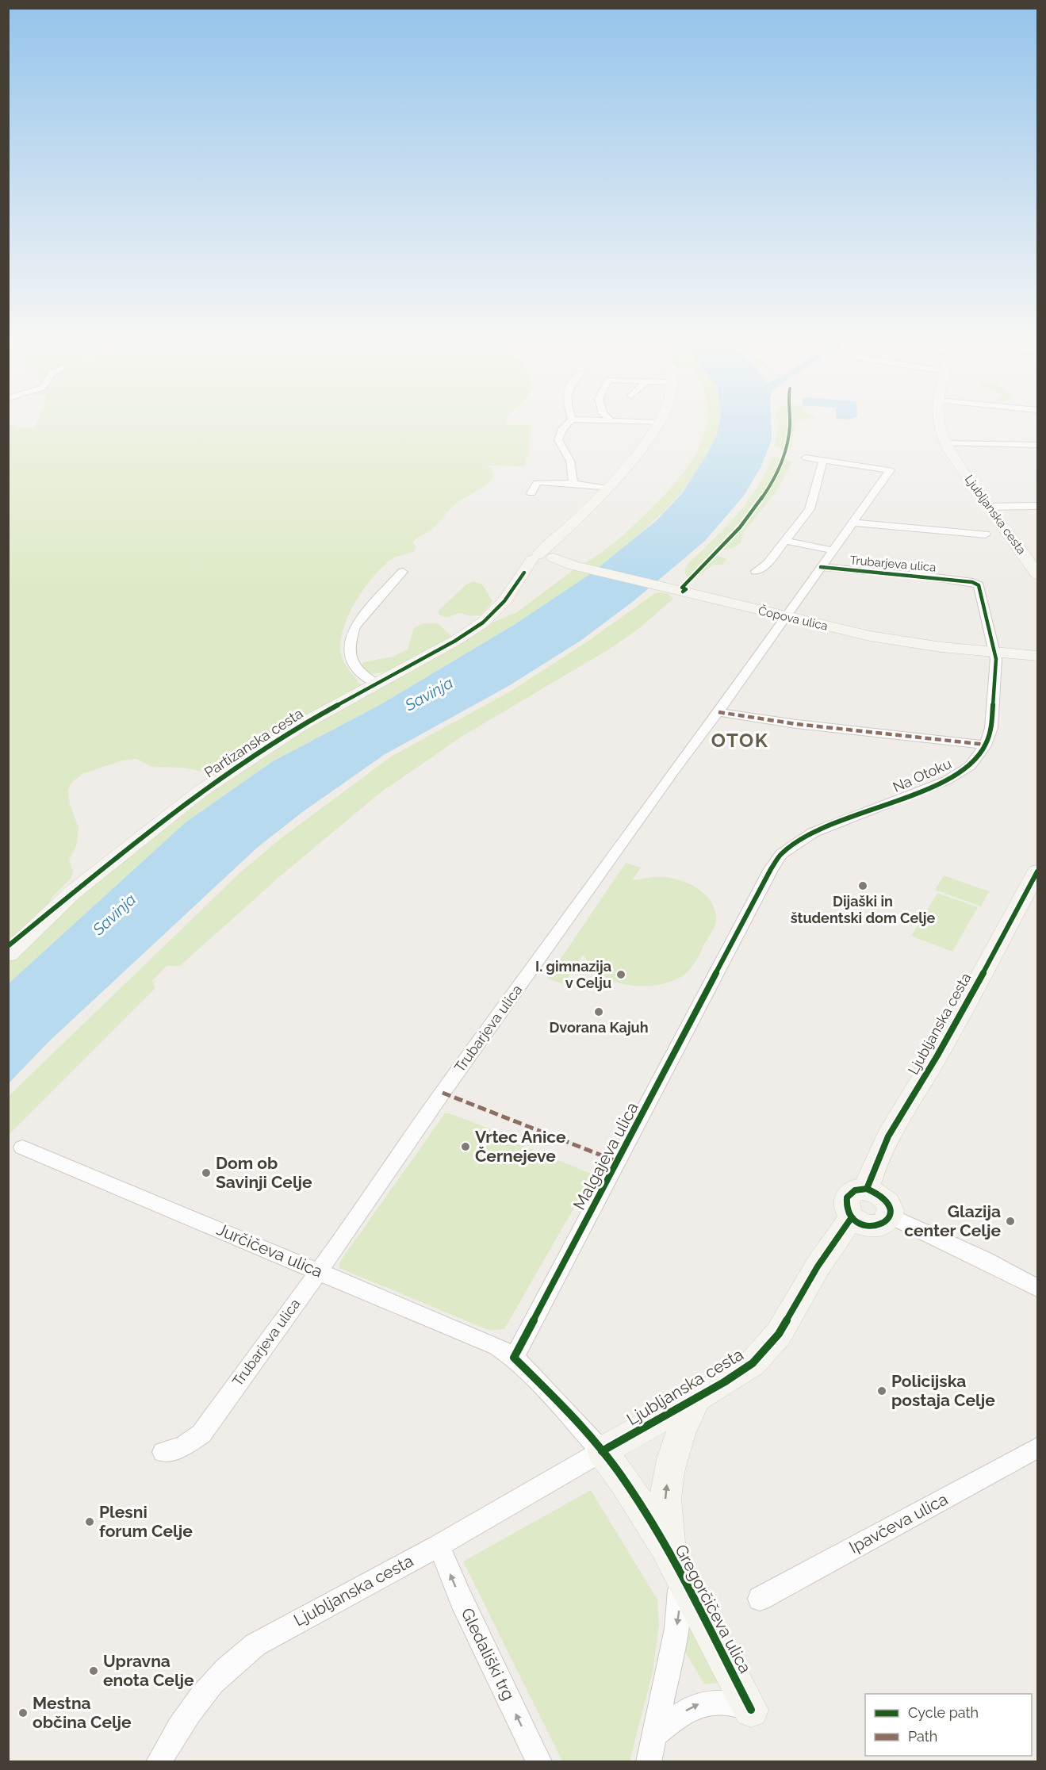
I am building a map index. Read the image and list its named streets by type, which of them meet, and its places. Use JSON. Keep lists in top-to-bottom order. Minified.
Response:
{"streets":{"street":["Ljubljanska cesta","Trubarjeva ulica","Čopova ulica","Partizanska cesta","Na Otoku","Malgajeva ulica","Jurčičeva ulica","Ipavčeva ulica","Gregorčičeva ulica","Gledališki trg"]},"crossings":[["Ljubljanska cesta","Gregorčičeva ulica"],["Ljubljanska cesta","Gledališki trg"],["Trubarjeva ulica","Čopova ulica"],["Trubarjeva ulica","Na Otoku"],["Trubarjeva ulica","Jurčičeva ulica"],["Čopova ulica","Partizanska cesta"],["Čopova ulica","Na Otoku"],["Na Otoku","Malgajeva ulica"],["Malgajeva ulica","Jurčičeva ulica"]],"one_way":["Gledališki trg"],"districts":["OTOK"],"water":["Savinja"],"places":["Dijaški in študentski dom Celje","I. gimnazija v Celju","Dvorana Kajuh","Vrtec Anice Černejeve","Dom ob Savinji Celje","Glazija center Celje","Policijska postaja Celje","Plesni forum Celje","Upravna enota Celje","Mestna občina Celje"],"legend":["Cycle path","Path"]}
